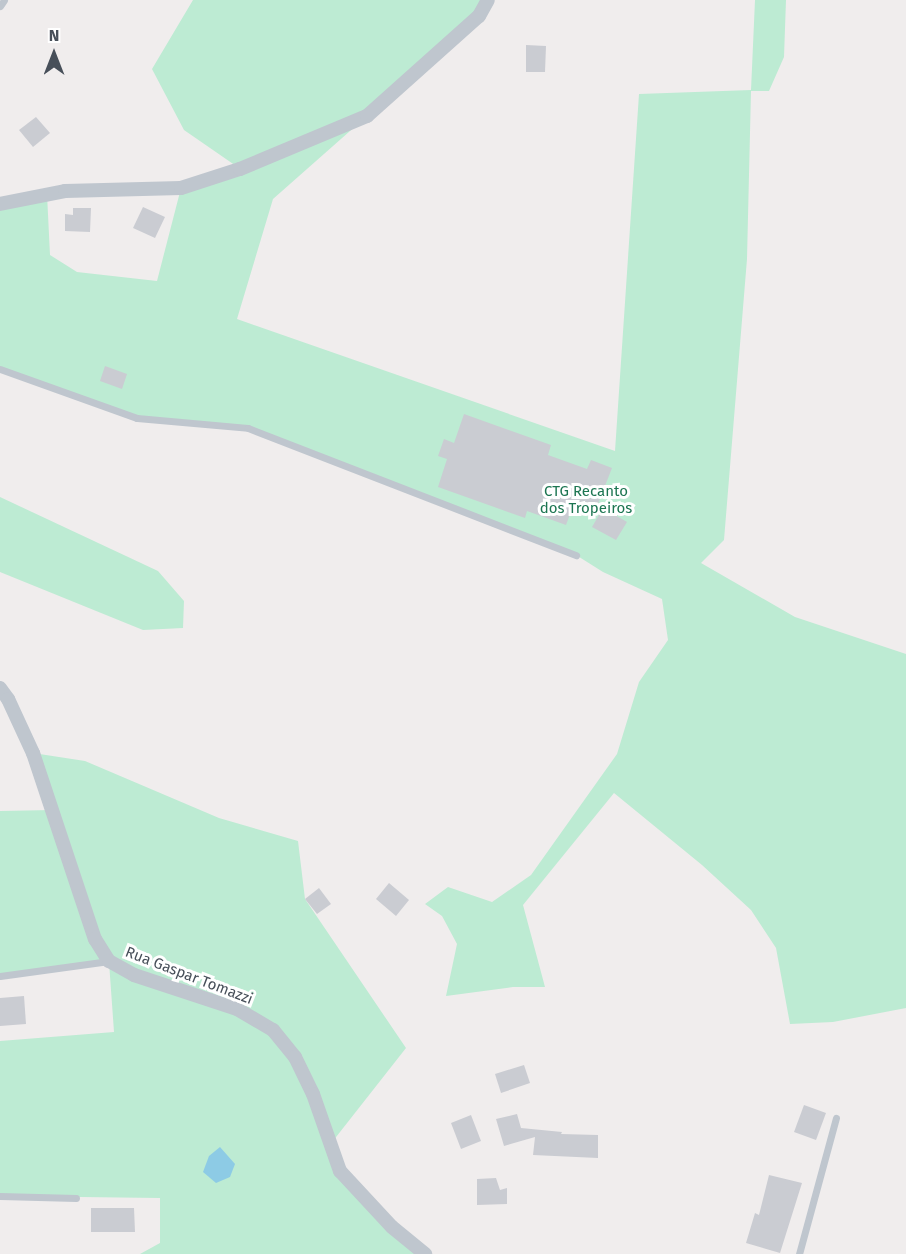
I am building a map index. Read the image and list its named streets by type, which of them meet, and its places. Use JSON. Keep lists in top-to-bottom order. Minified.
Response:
{"streets":{"street":["Rua Gaspar Tomazzi"]},"parks":["CTG Recanto dos Tropeiros"],"north":"top"}
